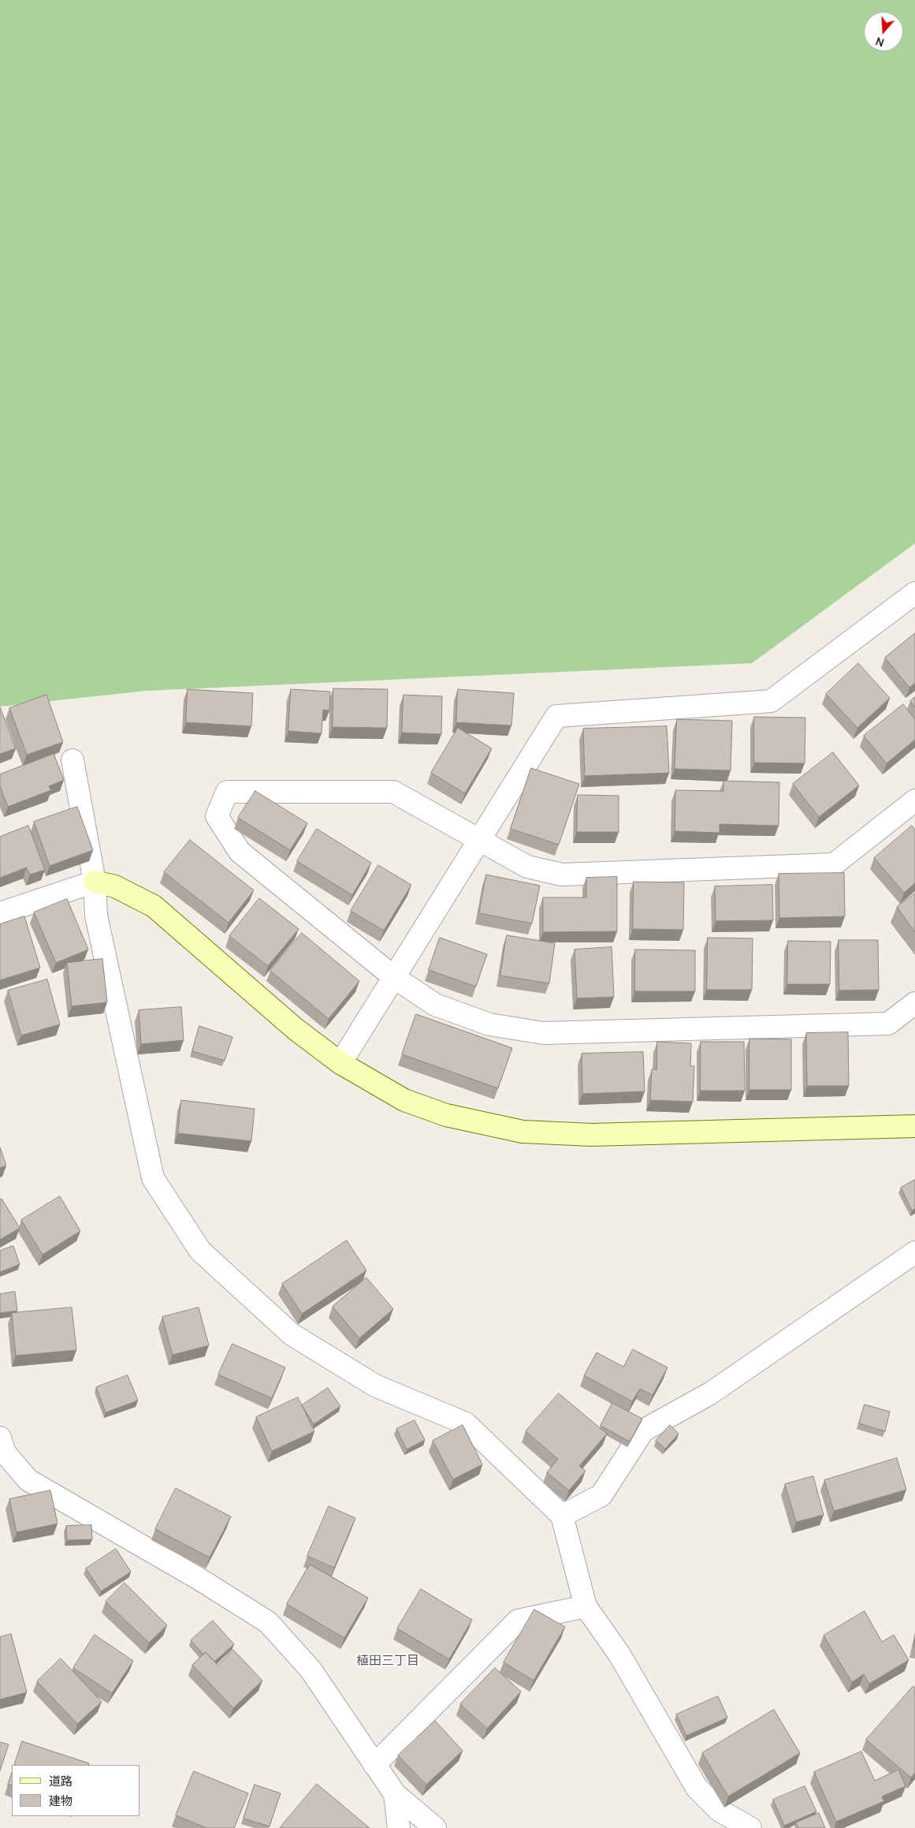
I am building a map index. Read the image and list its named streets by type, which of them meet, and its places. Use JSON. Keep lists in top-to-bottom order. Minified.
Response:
{"districts":["植田三丁目"],"legend":["道路","建物"],"north":"bottom"}
